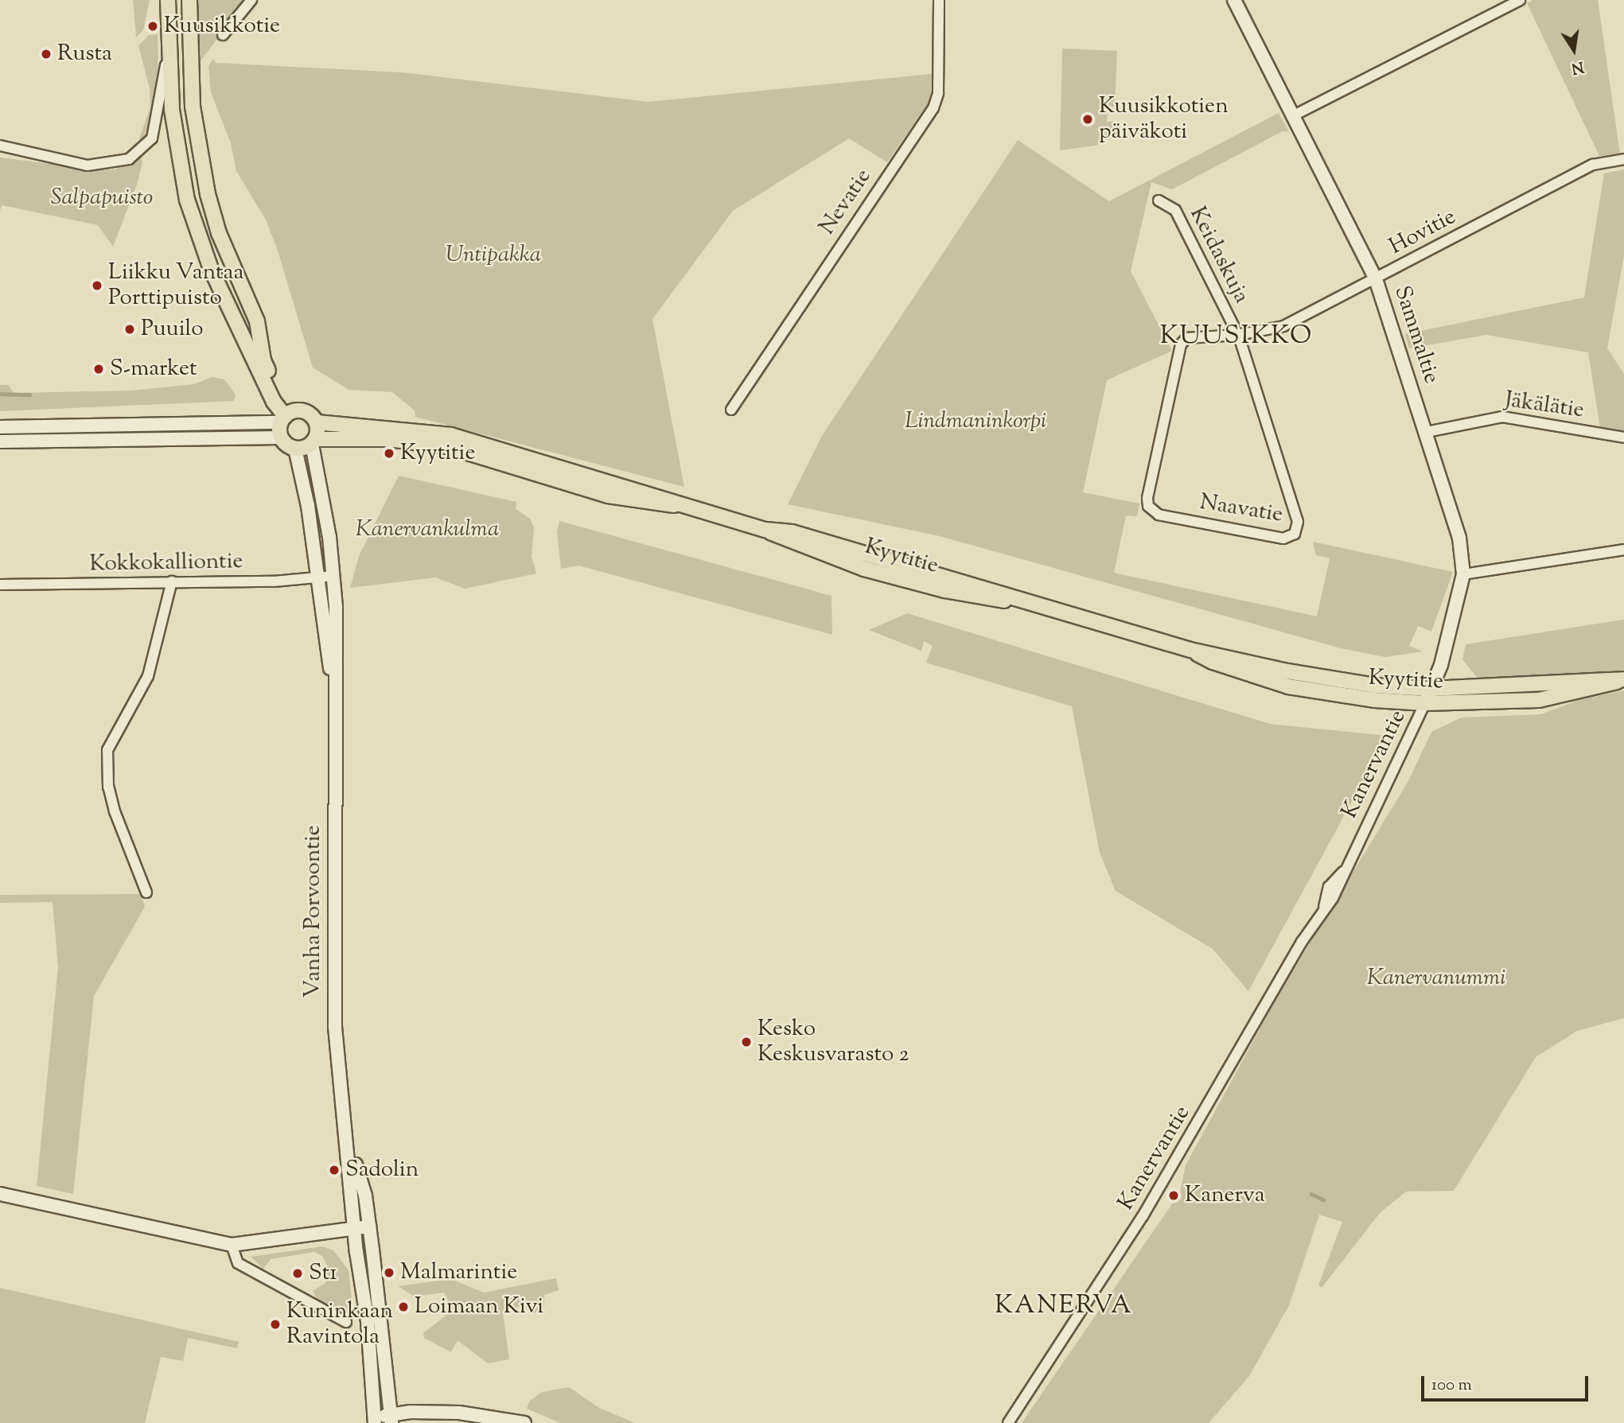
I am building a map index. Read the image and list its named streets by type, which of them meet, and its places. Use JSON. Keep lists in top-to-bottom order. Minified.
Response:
{"streets":{"main road":["Sammaltie","Kyytitie","Vanha Porvoontie"],"street":["Nevatie","Hovitie","Keidaskuja","Jäkälätie","Naavatie","Kokkokalliontie","Kanervantie"]},"crossings":[["Hovitie","Keidaskuja"],["Hovitie","Sammaltie"],["Hovitie","Naavatie"],["Keidaskuja","Naavatie"],["Sammaltie","Jäkälätie"],["Sammaltie","Kyytitie"],["Sammaltie","Kanervantie"],["Kyytitie","Kanervantie"],["Kyytitie","Vanha Porvoontie"],["Kokkokalliontie","Vanha Porvoontie"]],"districts":["KUUSIKKO","KANERVA"],"parks":["Salpapuisto","Untipakka","Lindmaninkorpi","Kanervankulma","Kanervanummi"],"places":["Kuusikkotie","Rusta","Kuusikkotien päiväkoti","Liikku Vantaa Porttipuisto","Puuilo","S-market","Kyytitie","Kesko Keskusvarasto 2","Sadolin","Kanerva","Malmarintie","St1","Loimaan Kivi","Kuninkaan Ravintola"],"scale_bar":"100 m","north":"bottom"}
